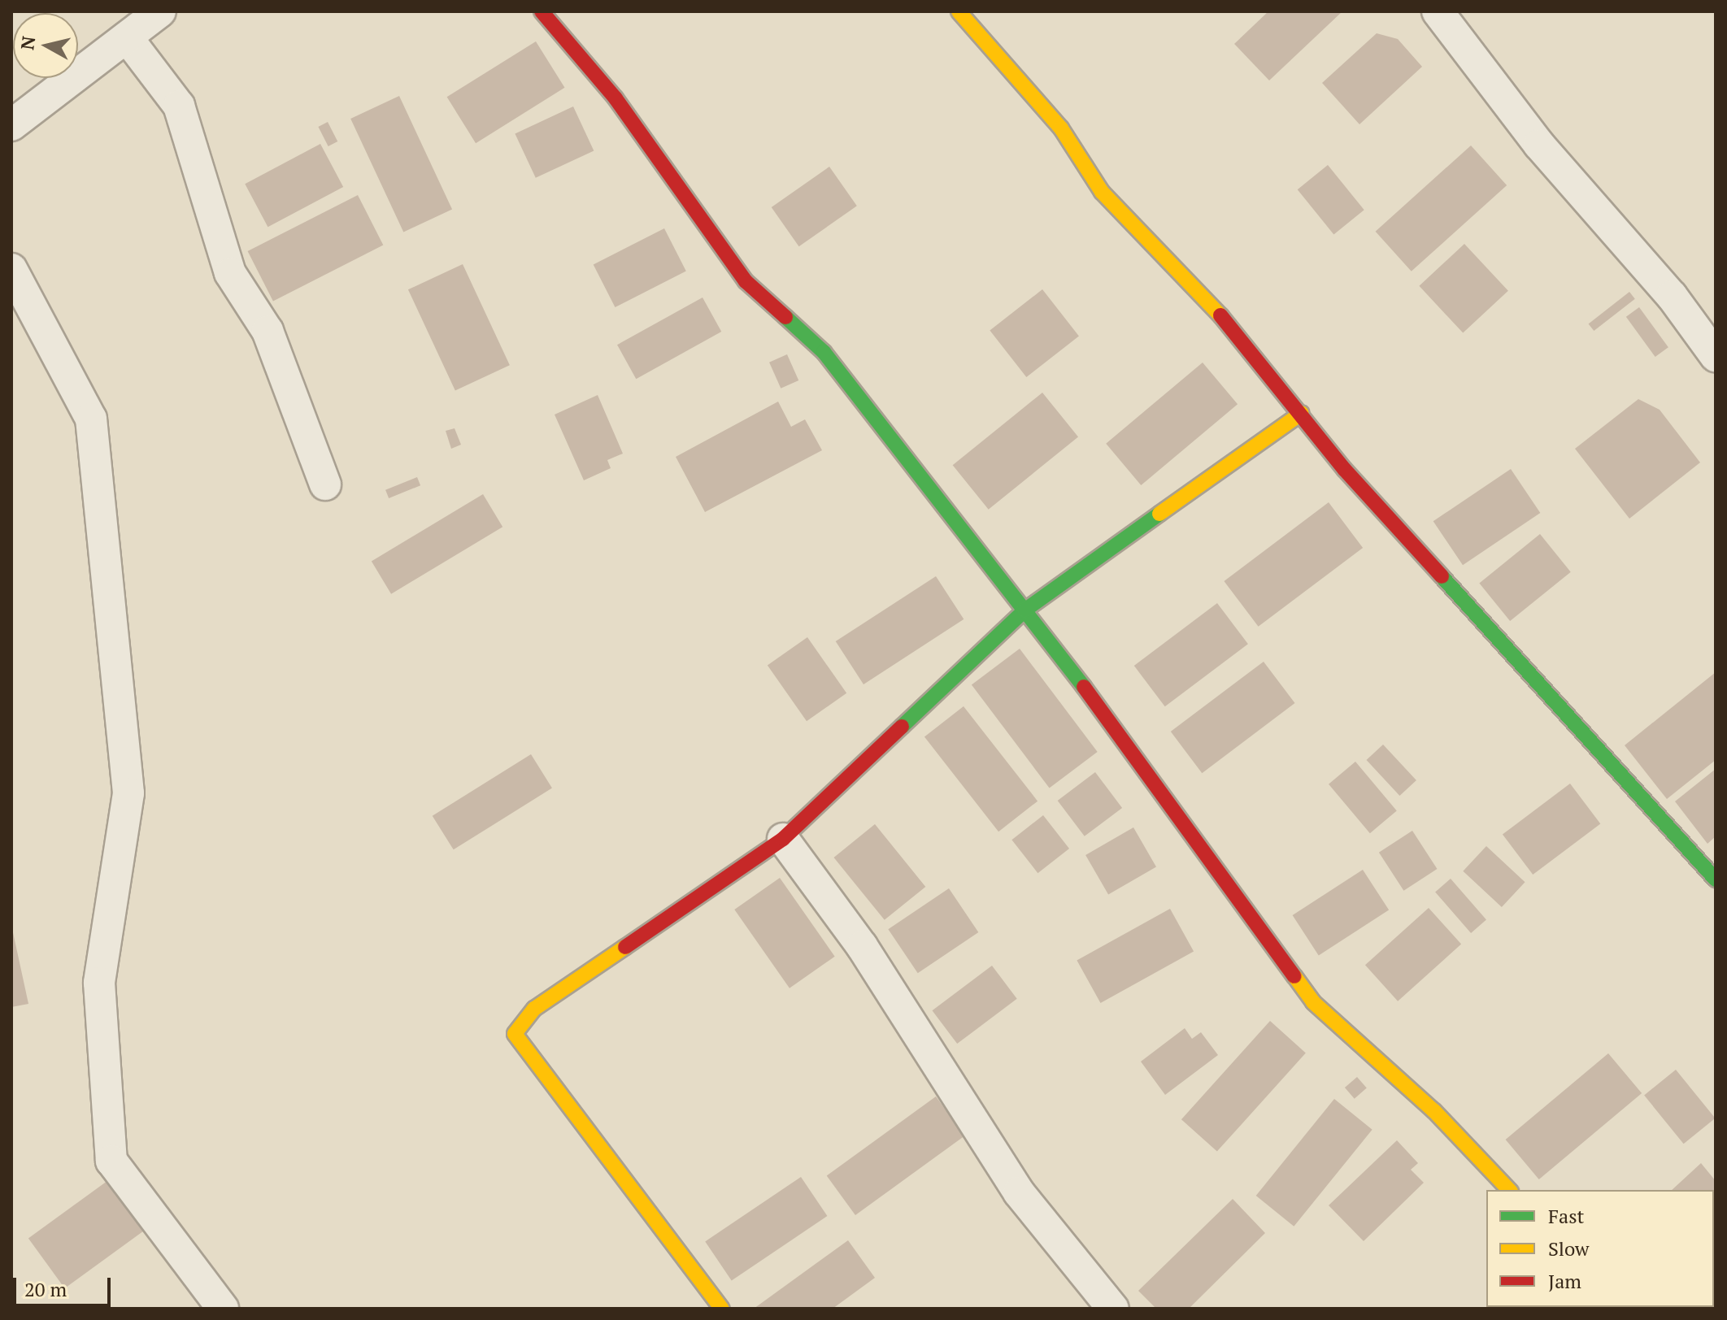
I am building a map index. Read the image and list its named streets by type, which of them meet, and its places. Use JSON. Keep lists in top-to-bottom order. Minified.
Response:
{"legend":["Fast","Slow","Jam"],"scale_bar":"20 m","north":"left"}
